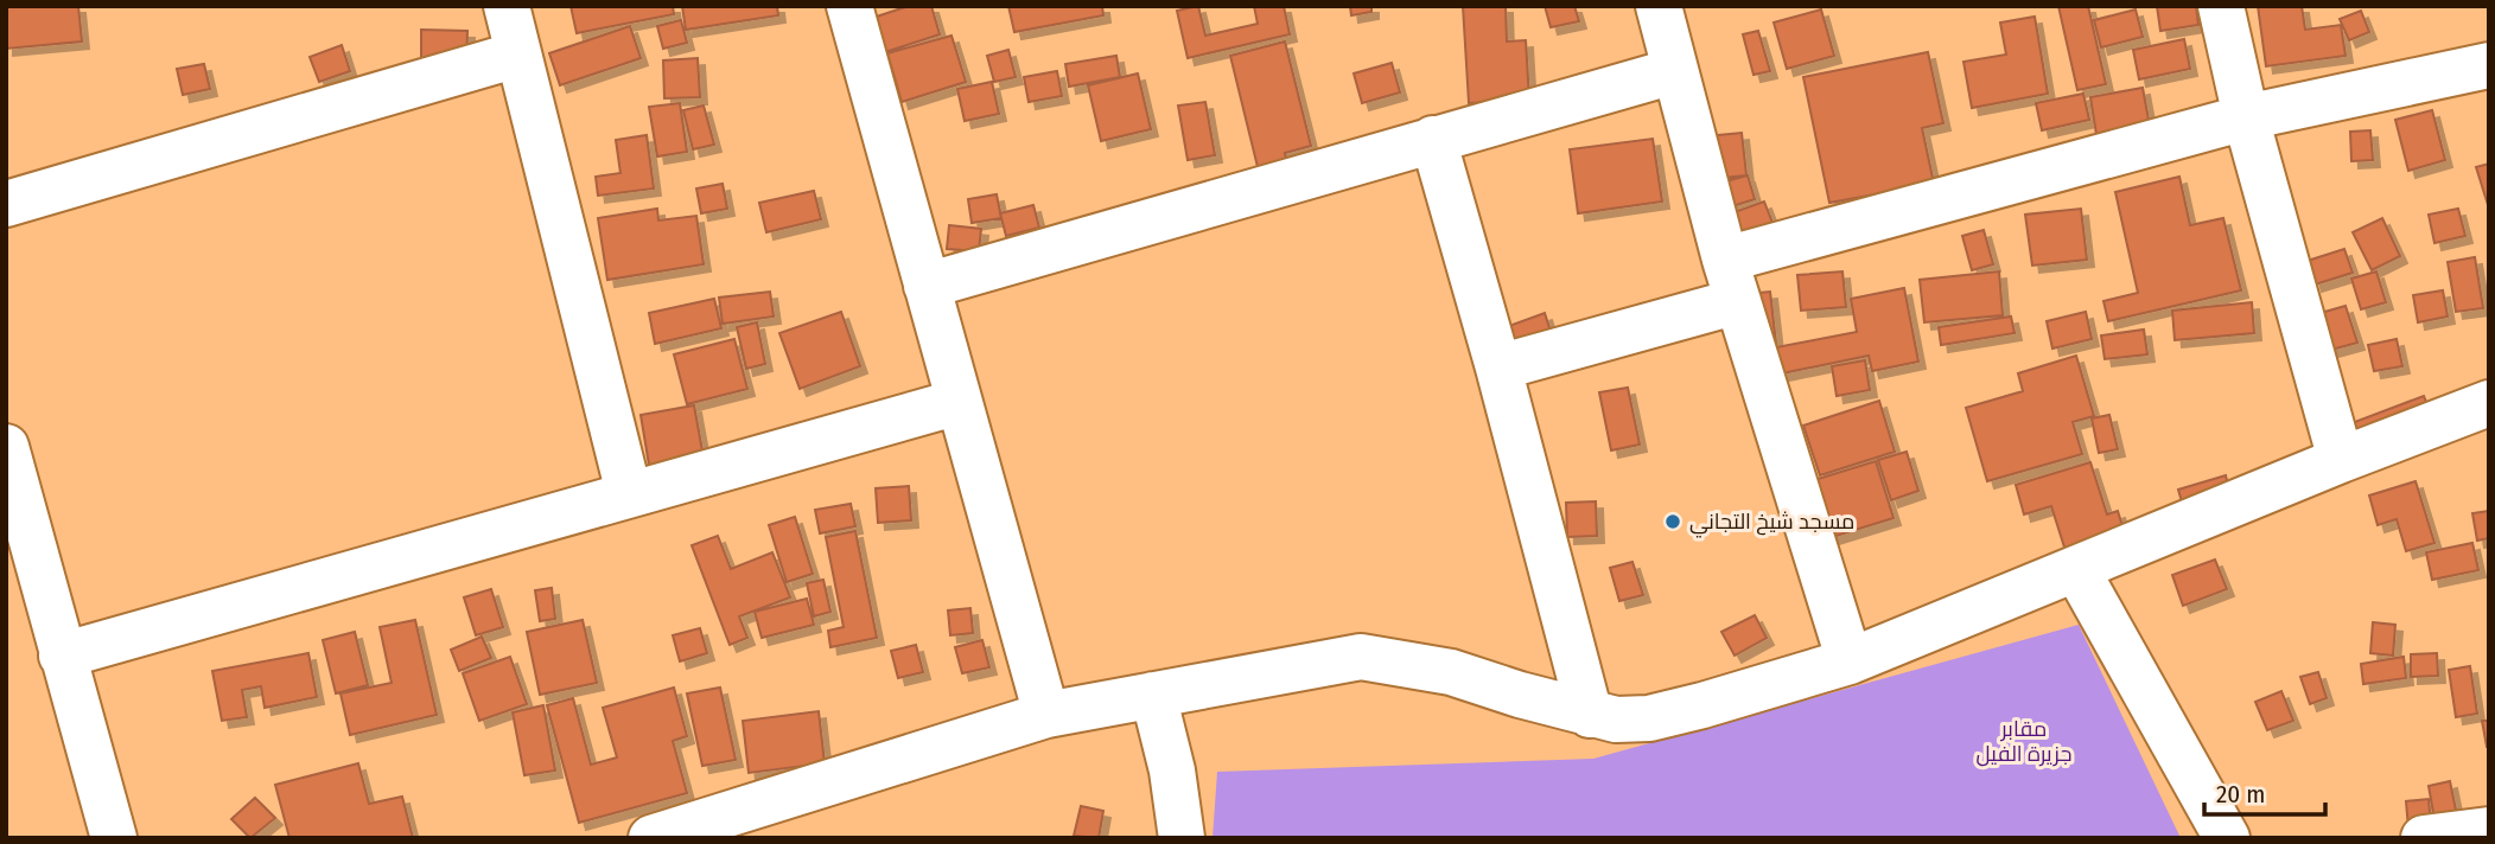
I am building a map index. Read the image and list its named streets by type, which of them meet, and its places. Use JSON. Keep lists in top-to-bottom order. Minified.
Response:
{"parks":["مقابر جزيرة الفيل"],"places":["مسجد شيخ التجاني"],"scale_bar":"20 m"}
